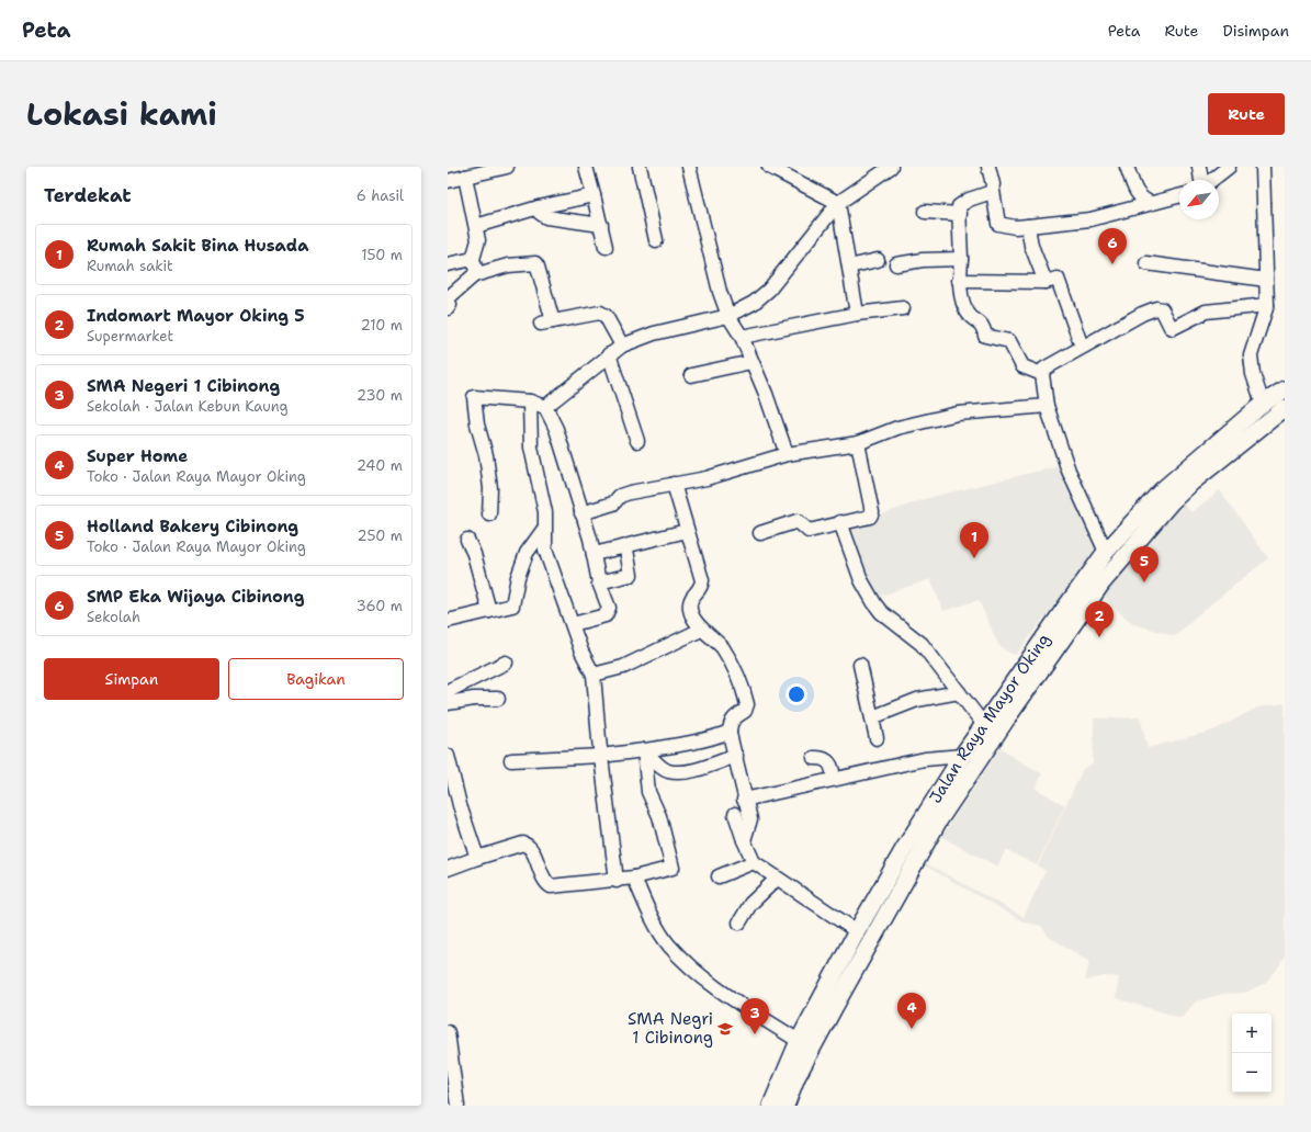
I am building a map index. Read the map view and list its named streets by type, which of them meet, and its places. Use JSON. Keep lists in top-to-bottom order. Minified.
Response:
{"streets":{"main road":["Jalan Raya Mayor Oking"]},"places":{"school or university":["SMA Negri 1 Cibinong"]},"north":"bottom left","page":{"header":"Peta","nav":["Peta","Rute","Disimpan"],"title":"Lokasi kami","buttons":["Rute",["Simpan","Bagikan"]],"heading":["Terdekat","6 hasil"],"list":[{"mark":"1","name":"Rumah Sakit Bina Husada","note":"Rumah sakit","value":"150 m"},{"mark":"2","name":"Indomart Mayor Oking 5","note":"Supermarket","value":"210 m"},{"mark":"3","name":"SMA Negeri 1 Cibinong","note":"Sekolah · Jalan Kebun Kaung","value":"230 m"},{"mark":"4","name":"Super Home","note":"Toko · Jalan Raya Mayor Oking","value":"240 m"},{"mark":"5","name":"Holland Bakery Cibinong","note":"Toko · Jalan Raya Mayor Oking","value":"250 m"},{"mark":"6","name":"SMP Eka Wijaya Cibinong","note":"Sekolah","value":"360 m"}],"pins":["6","1","5","2","4","3"],"map_buttons":["+","−"]}}
